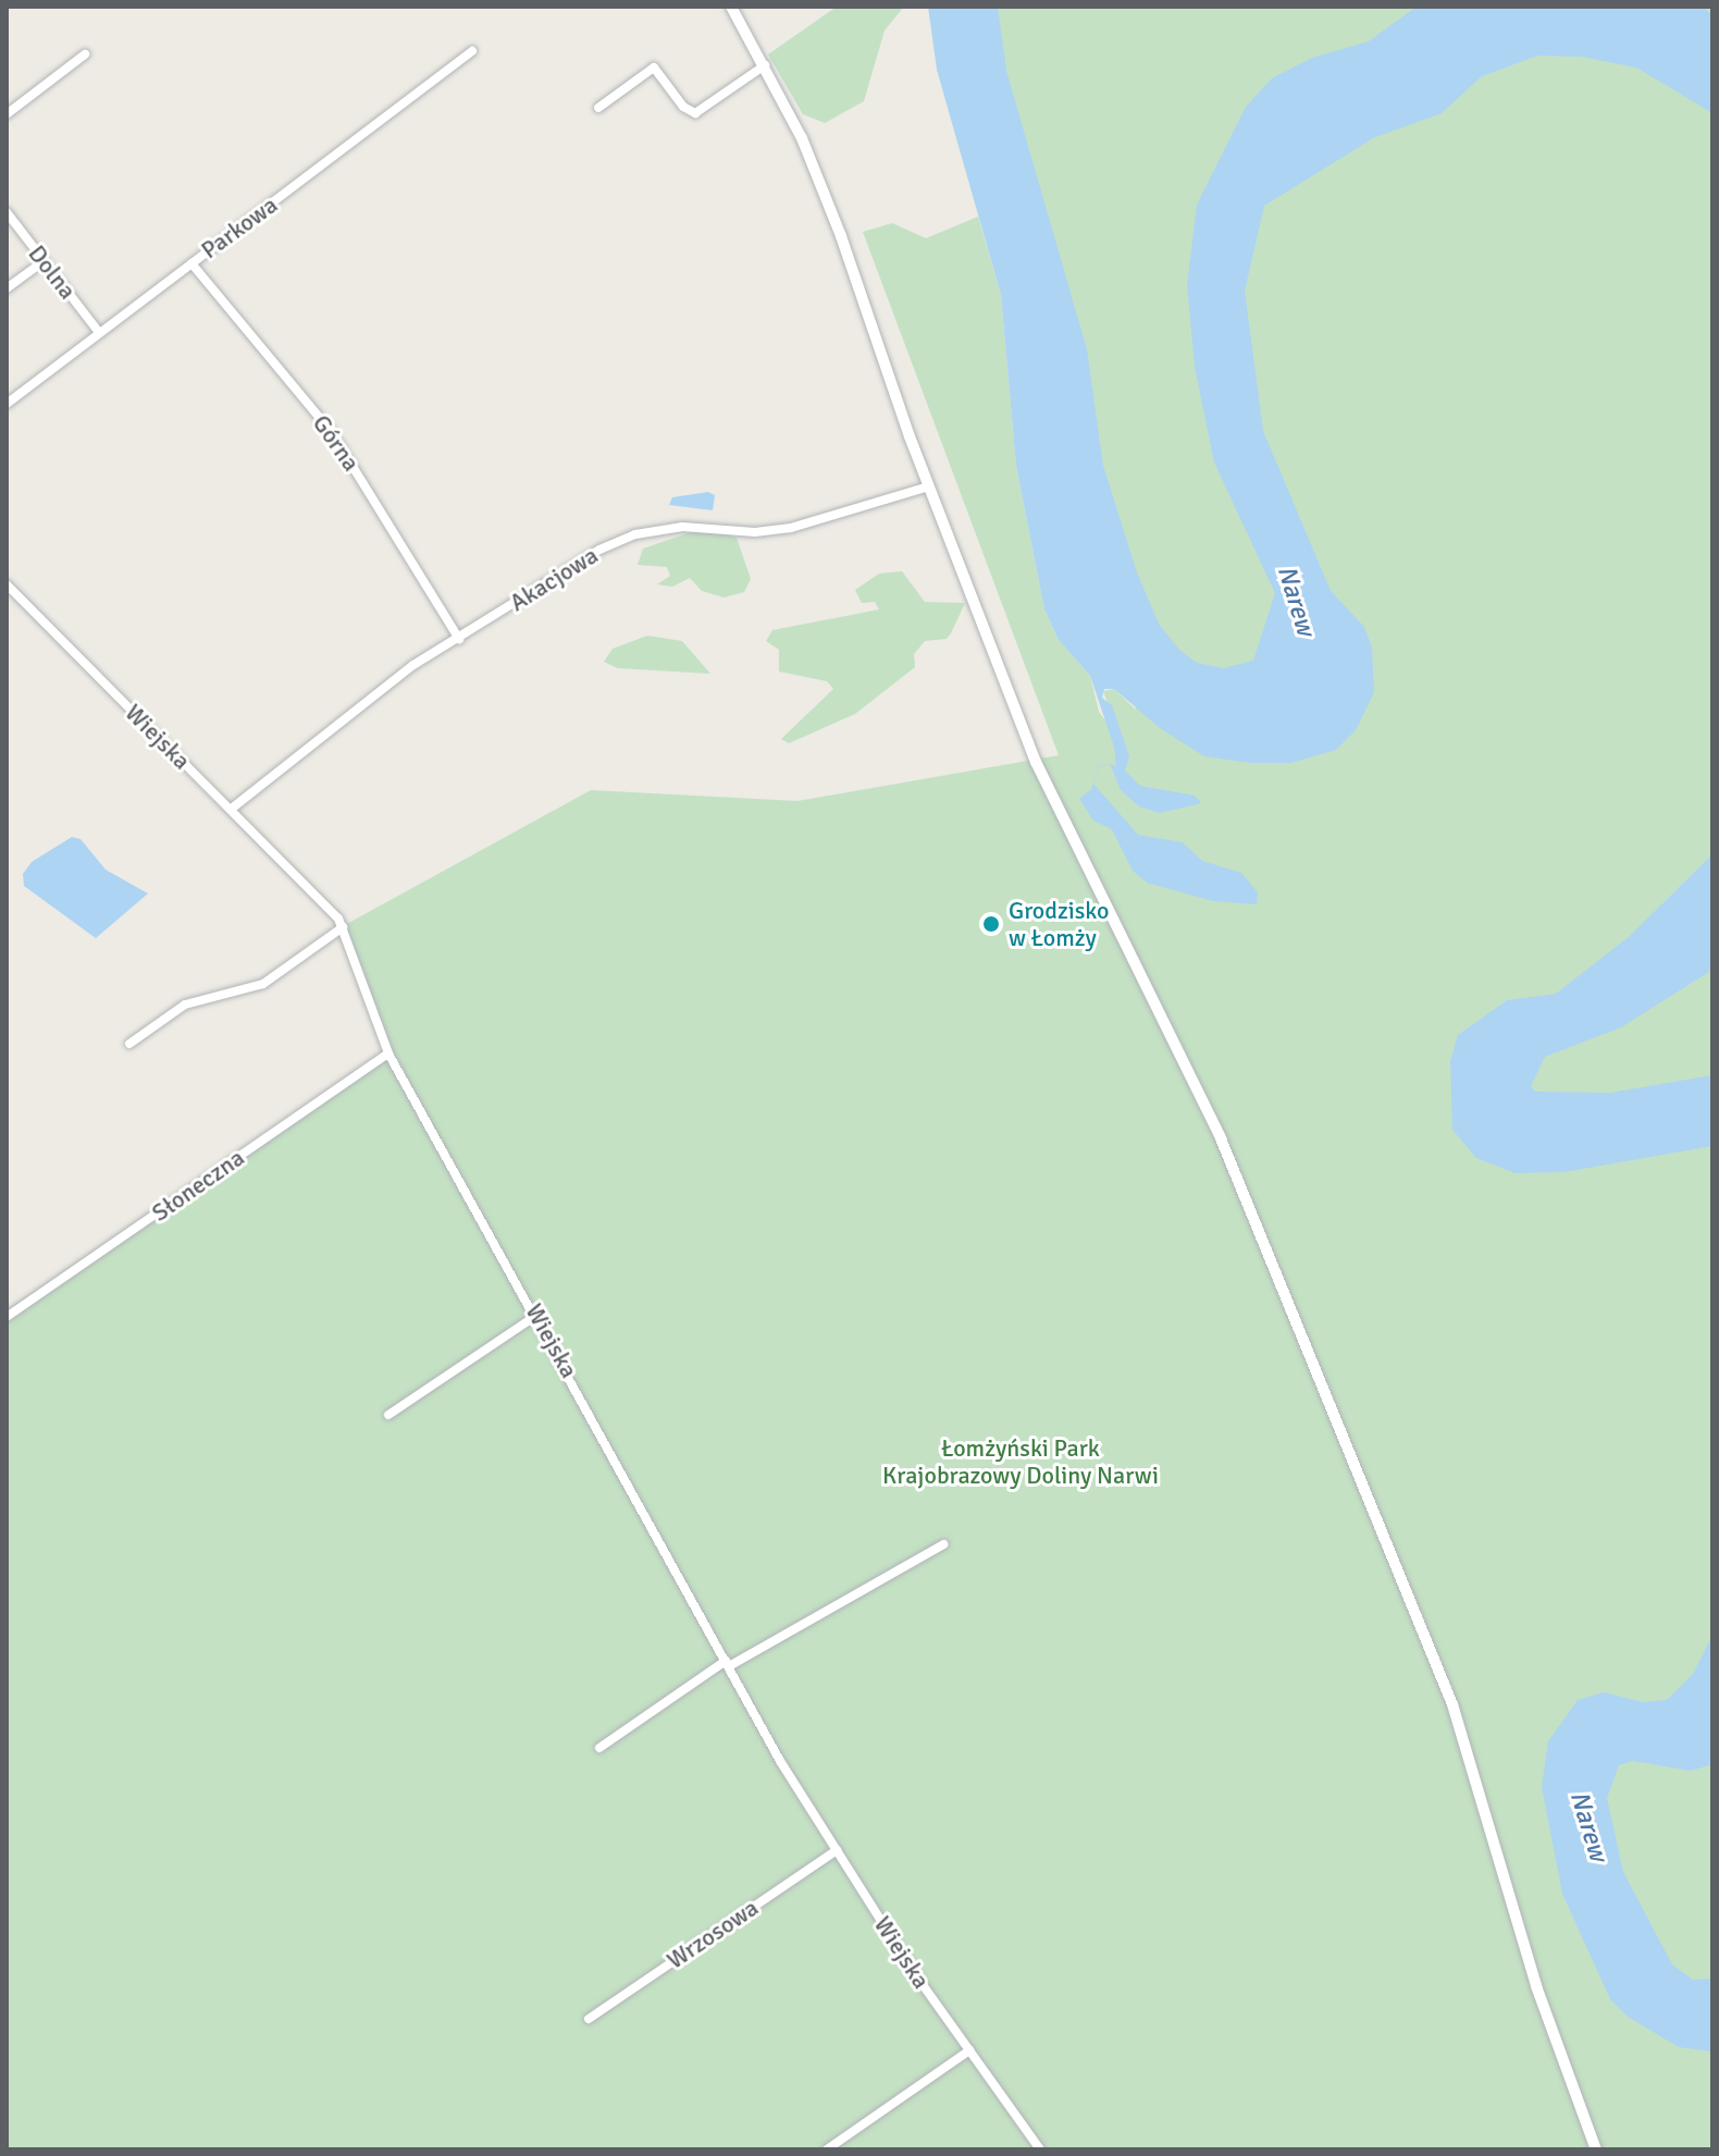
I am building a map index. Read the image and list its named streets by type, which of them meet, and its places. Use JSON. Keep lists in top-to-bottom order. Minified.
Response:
{"streets":{"street":["Parkowa","Dolna","Górna","Akacjowa","Wiejska","Słoneczna","Wrzosowa"]},"crossings":[["Parkowa","Dolna"],["Parkowa","Górna"],["Górna","Akacjowa"],["Akacjowa","Wiejska"],["Wiejska","Słoneczna"],["Wiejska","Wrzosowa"]],"water":["Narew"],"parks":["Łomżyński Park Krajobrazowy Doliny Narwi"],"places":["Grodzisko w Łomży"]}
